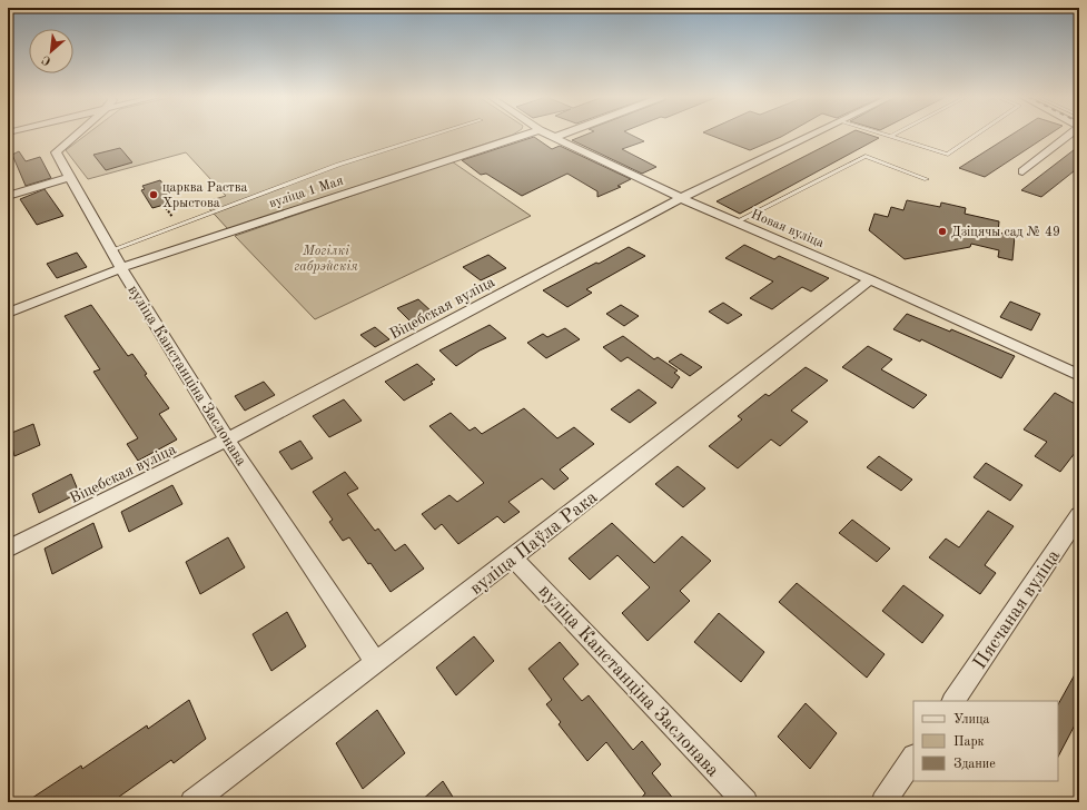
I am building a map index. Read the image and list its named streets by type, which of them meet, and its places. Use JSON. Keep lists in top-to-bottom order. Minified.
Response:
{"streets":{"street":["вуліца 1 Мая","Новая вуліца","Віцебская вуліца","вуліца Канстанціна Заслонава","вуліца Паўла Рака","Пясчаная вуліца"]},"crossings":[["вуліца 1 Мая","вуліца Канстанціна Заслонава"],["Новая вуліца","Віцебская вуліца"],["Новая вуліца","вуліца Паўла Рака"],["Віцебская вуліца","вуліца Канстанціна Заслонава"],["вуліца Канстанціна Заслонава","вуліца Паўла Рака"]],"parks":["Могілкі габрэйскія"],"places":["царква Раства Хрыстова","Дзіцячы сад № 49"],"legend":["Улица","Парк","Здание"],"north":"bottom left"}
